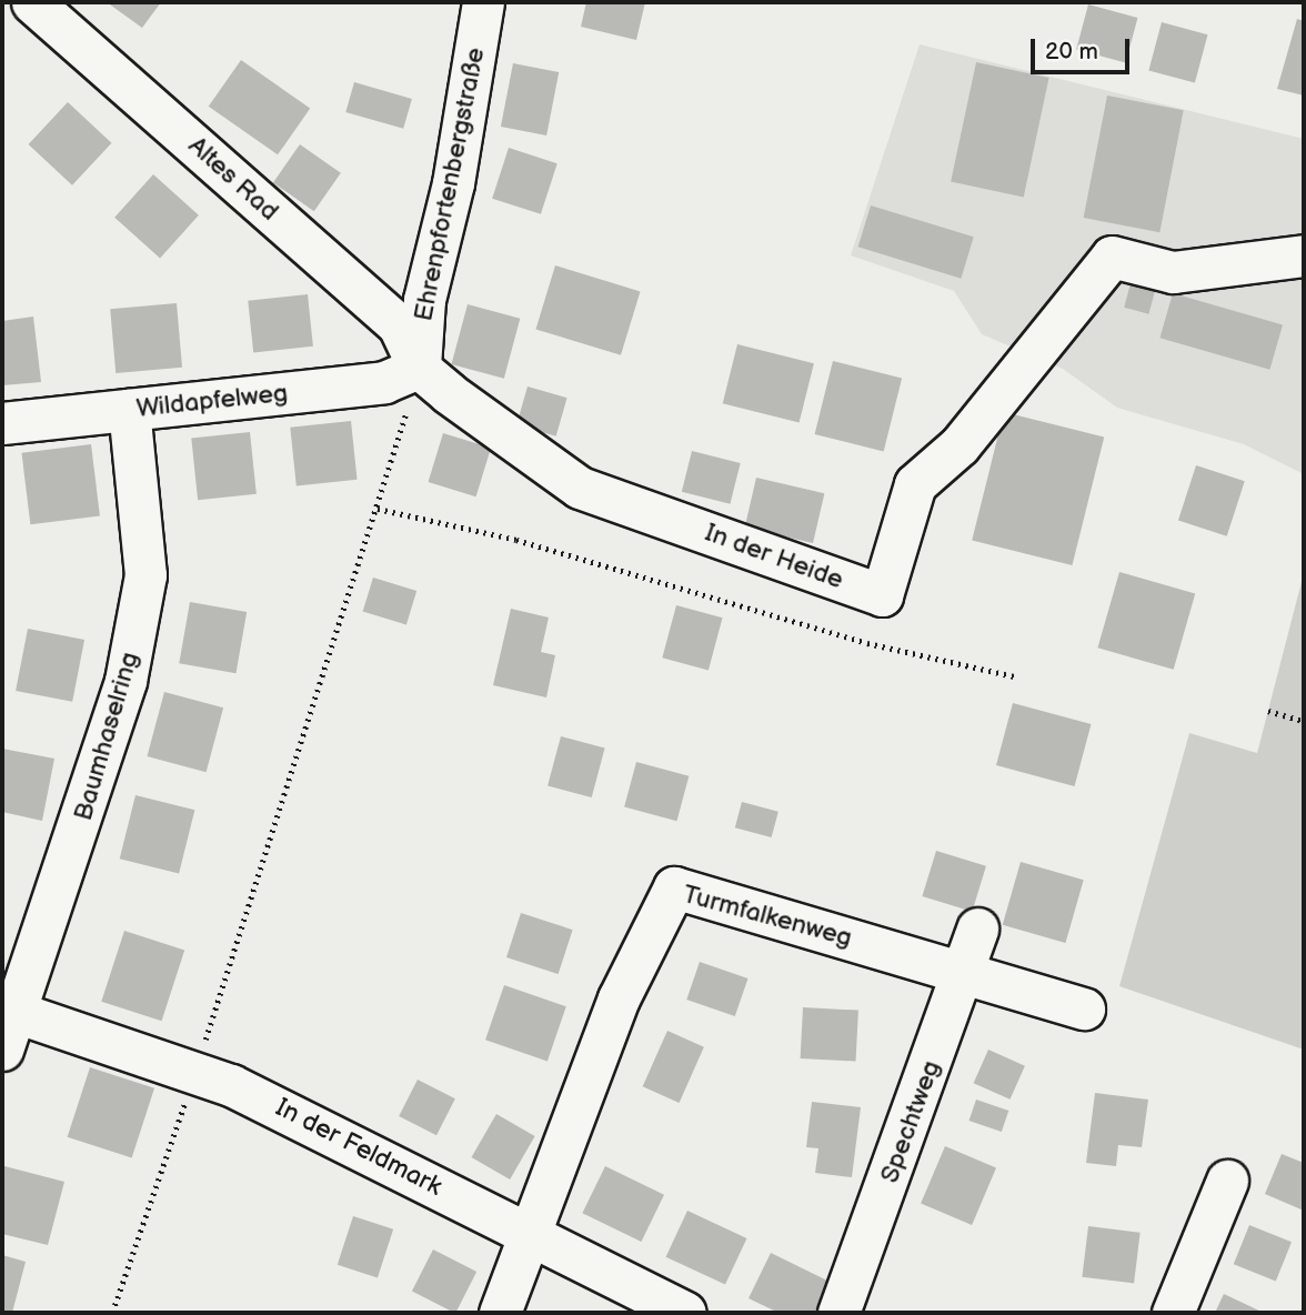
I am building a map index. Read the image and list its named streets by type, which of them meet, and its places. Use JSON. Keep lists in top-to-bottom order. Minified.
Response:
{"streets":{"street":["Altes Rad","Ehrenpfortenbergstraße","Wildapfelweg","In der Heide","Baumhaselring","Turmfalkenweg","Spechtweg","In der Feldmark"]},"crossings":[["Altes Rad","Ehrenpfortenbergstraße"],["Altes Rad","Wildapfelweg"],["Altes Rad","In der Heide"],["Ehrenpfortenbergstraße","Wildapfelweg"],["Ehrenpfortenbergstraße","In der Heide"],["Wildapfelweg","In der Heide"],["Wildapfelweg","Baumhaselring"],["Baumhaselring","In der Feldmark"],["Turmfalkenweg","Spechtweg"],["Turmfalkenweg","In der Feldmark"]],"scale_bar":"20 m"}
